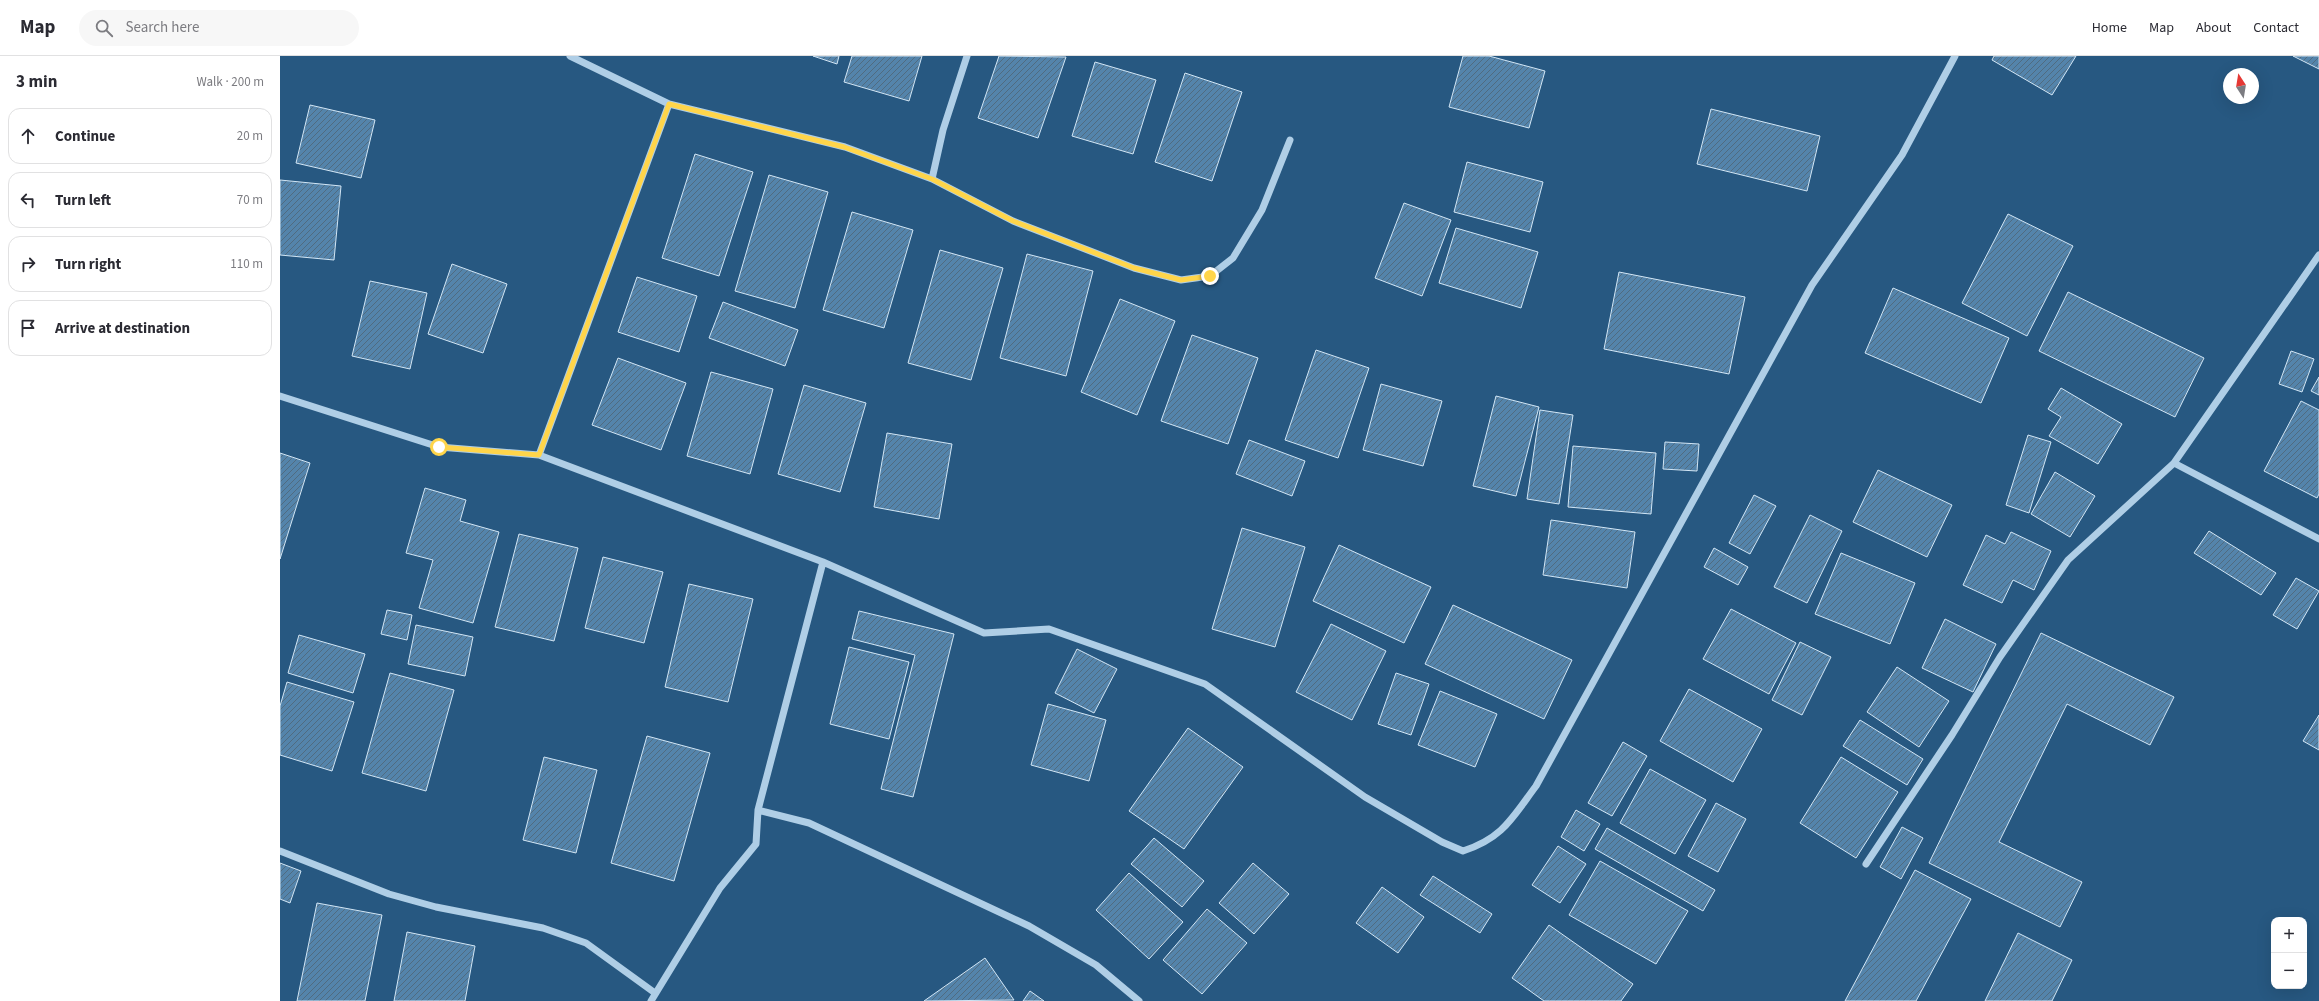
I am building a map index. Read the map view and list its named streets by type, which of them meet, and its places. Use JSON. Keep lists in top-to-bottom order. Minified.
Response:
{"north":"top","page":{"header":"Map","search":"Search here","nav":["Home","Map","About","Contact"],"heading":["3 min","Walk · 200 m"],"list":[["Continue","20 m"],["Turn left","70 m"],["Turn right","110 m"],"Arrive at destination"],"map_buttons":["+","−"]}}
